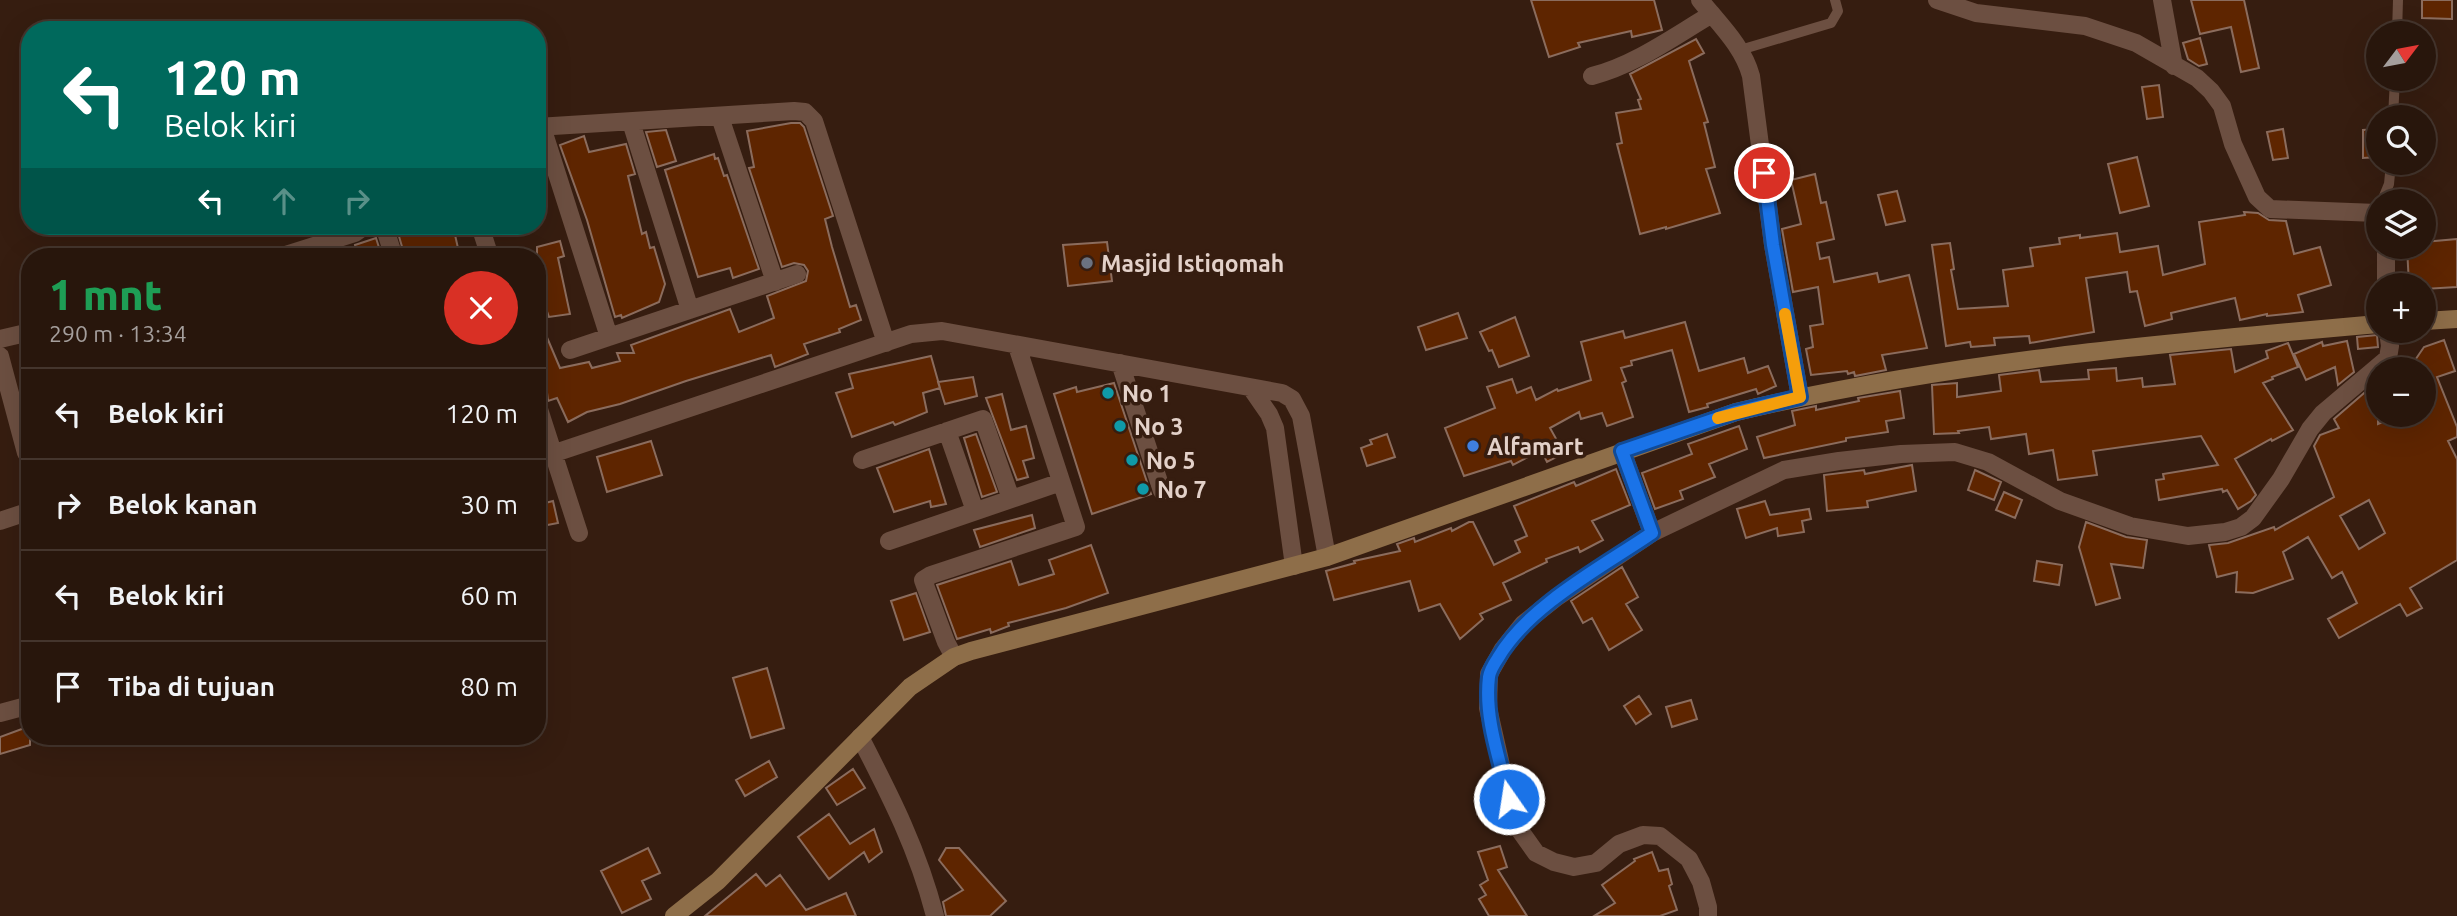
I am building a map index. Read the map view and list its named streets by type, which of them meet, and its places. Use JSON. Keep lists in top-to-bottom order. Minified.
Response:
{"places":["Masjid Istiqomah","No 1","No 3","Alfamart","No 5","No 7"],"north":"top right","page":{"map_buttons":["+","−"],"turn":["120 m","Belok kiri"],"heading":["1 mnt","290 m · 13:34"],"list":[{"name":"Belok kiri","value":"120 m"},{"name":"Belok kanan","value":"30 m"},{"name":"Belok kiri","value":"60 m"},{"name":"Tiba di tujuan","value":"80 m"}]}}
